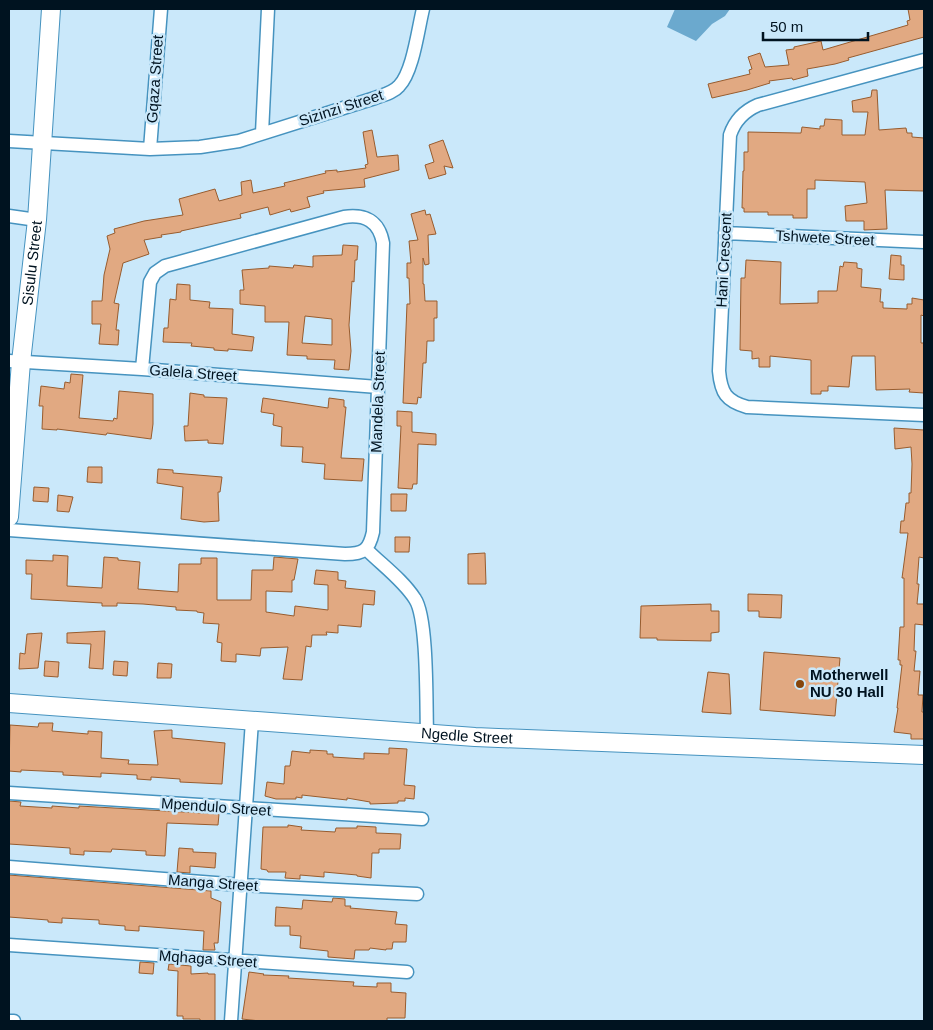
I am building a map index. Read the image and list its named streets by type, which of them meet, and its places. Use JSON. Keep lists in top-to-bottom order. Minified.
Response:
{"streets":{"street":["Gqaza Street","Sizinzi Street","Tshwete Street","Hani Crescent","Sisulu Street","Galela Street","Mandela Street","Ngedle Street","Mpendulo Street","Manga Street","Mqhaga Street"]},"crossings":[["Gqaza Street","Sizinzi Street"],["Sizinzi Street","Sisulu Street"],["Tshwete Street","Hani Crescent"],["Sisulu Street","Galela Street"],["Galela Street","Mandela Street"]],"places":["Motherwell NU 30 Hall"],"scale_bar":"50 m"}
